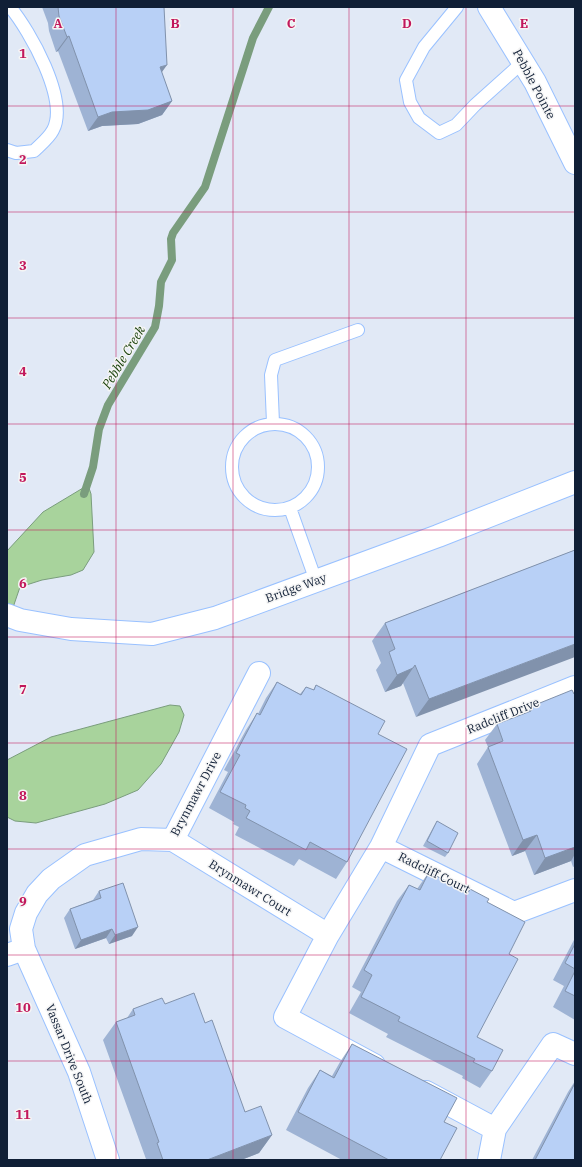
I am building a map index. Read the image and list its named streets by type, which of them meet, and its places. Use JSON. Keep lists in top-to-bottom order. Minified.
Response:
{"streets":{"street":["Pebble Pointe","Bridge Way","Radcliff Drive","Brynmawr Drive","Radcliff Court","Brynmawr Court","Vassar Drive South"]},"crossings":[["Radcliff Drive","Radcliff Court"],["Brynmawr Drive","Brynmawr Court"],["Brynmawr Drive","Vassar Drive South"]],"water":["Pebble Creek"],"grid":{"columns":["A","B","C","D","E"],"rows":["1","2","3","4","5","6","7","8","9","10","11"]}}
